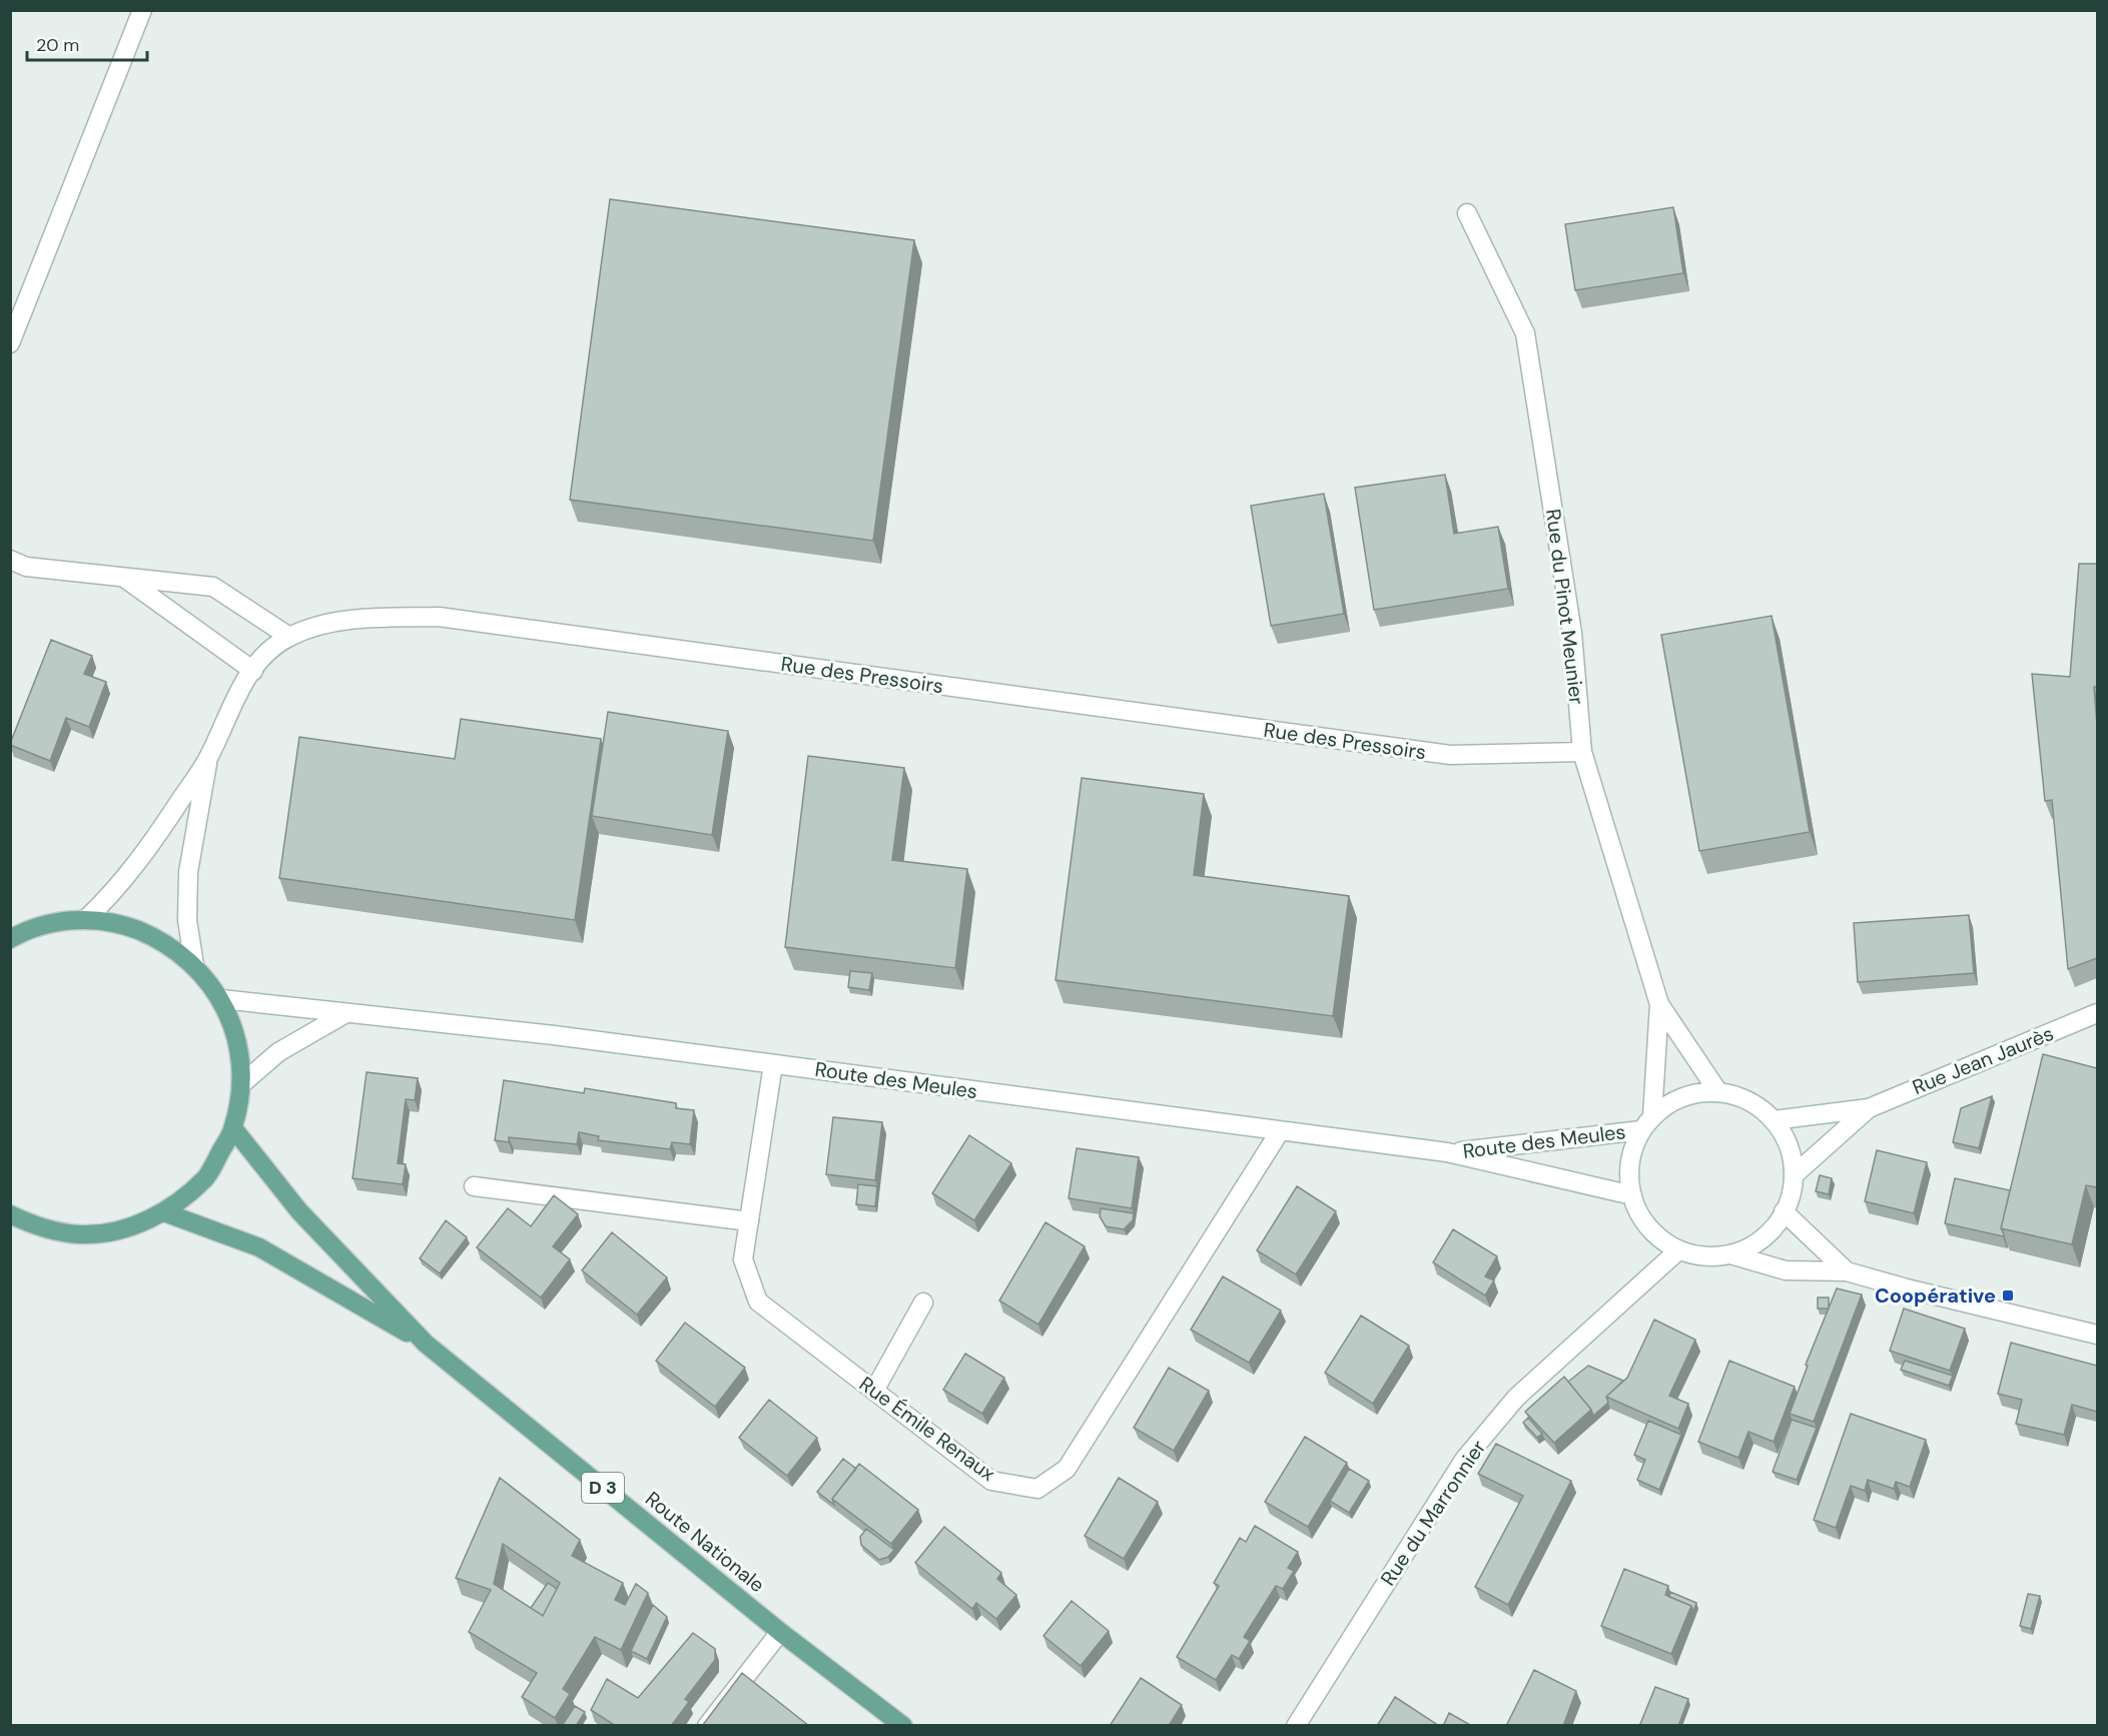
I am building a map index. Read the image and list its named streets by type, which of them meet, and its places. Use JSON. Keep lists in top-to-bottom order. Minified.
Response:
{"streets":{"main road":["D 3","Route Nationale"],"street":["Rue du Pinot Meunier","Rue des Pressoirs","Rue Jean Jaurès","Route des Meules","Rue Émile Renaux","Rue du Marronnier"]},"crossings":[["Rue du Pinot Meunier","Rue des Pressoirs"],["Rue du Pinot Meunier","Rue Jean Jaurès"],["Rue du Pinot Meunier","Route des Meules"],["Rue du Pinot Meunier","Rue du Marronnier"],["Rue Jean Jaurès","Route des Meules"],["Rue Jean Jaurès","Rue du Marronnier"],["Route des Meules","Rue Émile Renaux"],["Route des Meules","Rue du Marronnier"],["D 3","Route Nationale"]],"places":{"transit":["Coopérative"]},"scale_bar":"20 m"}
